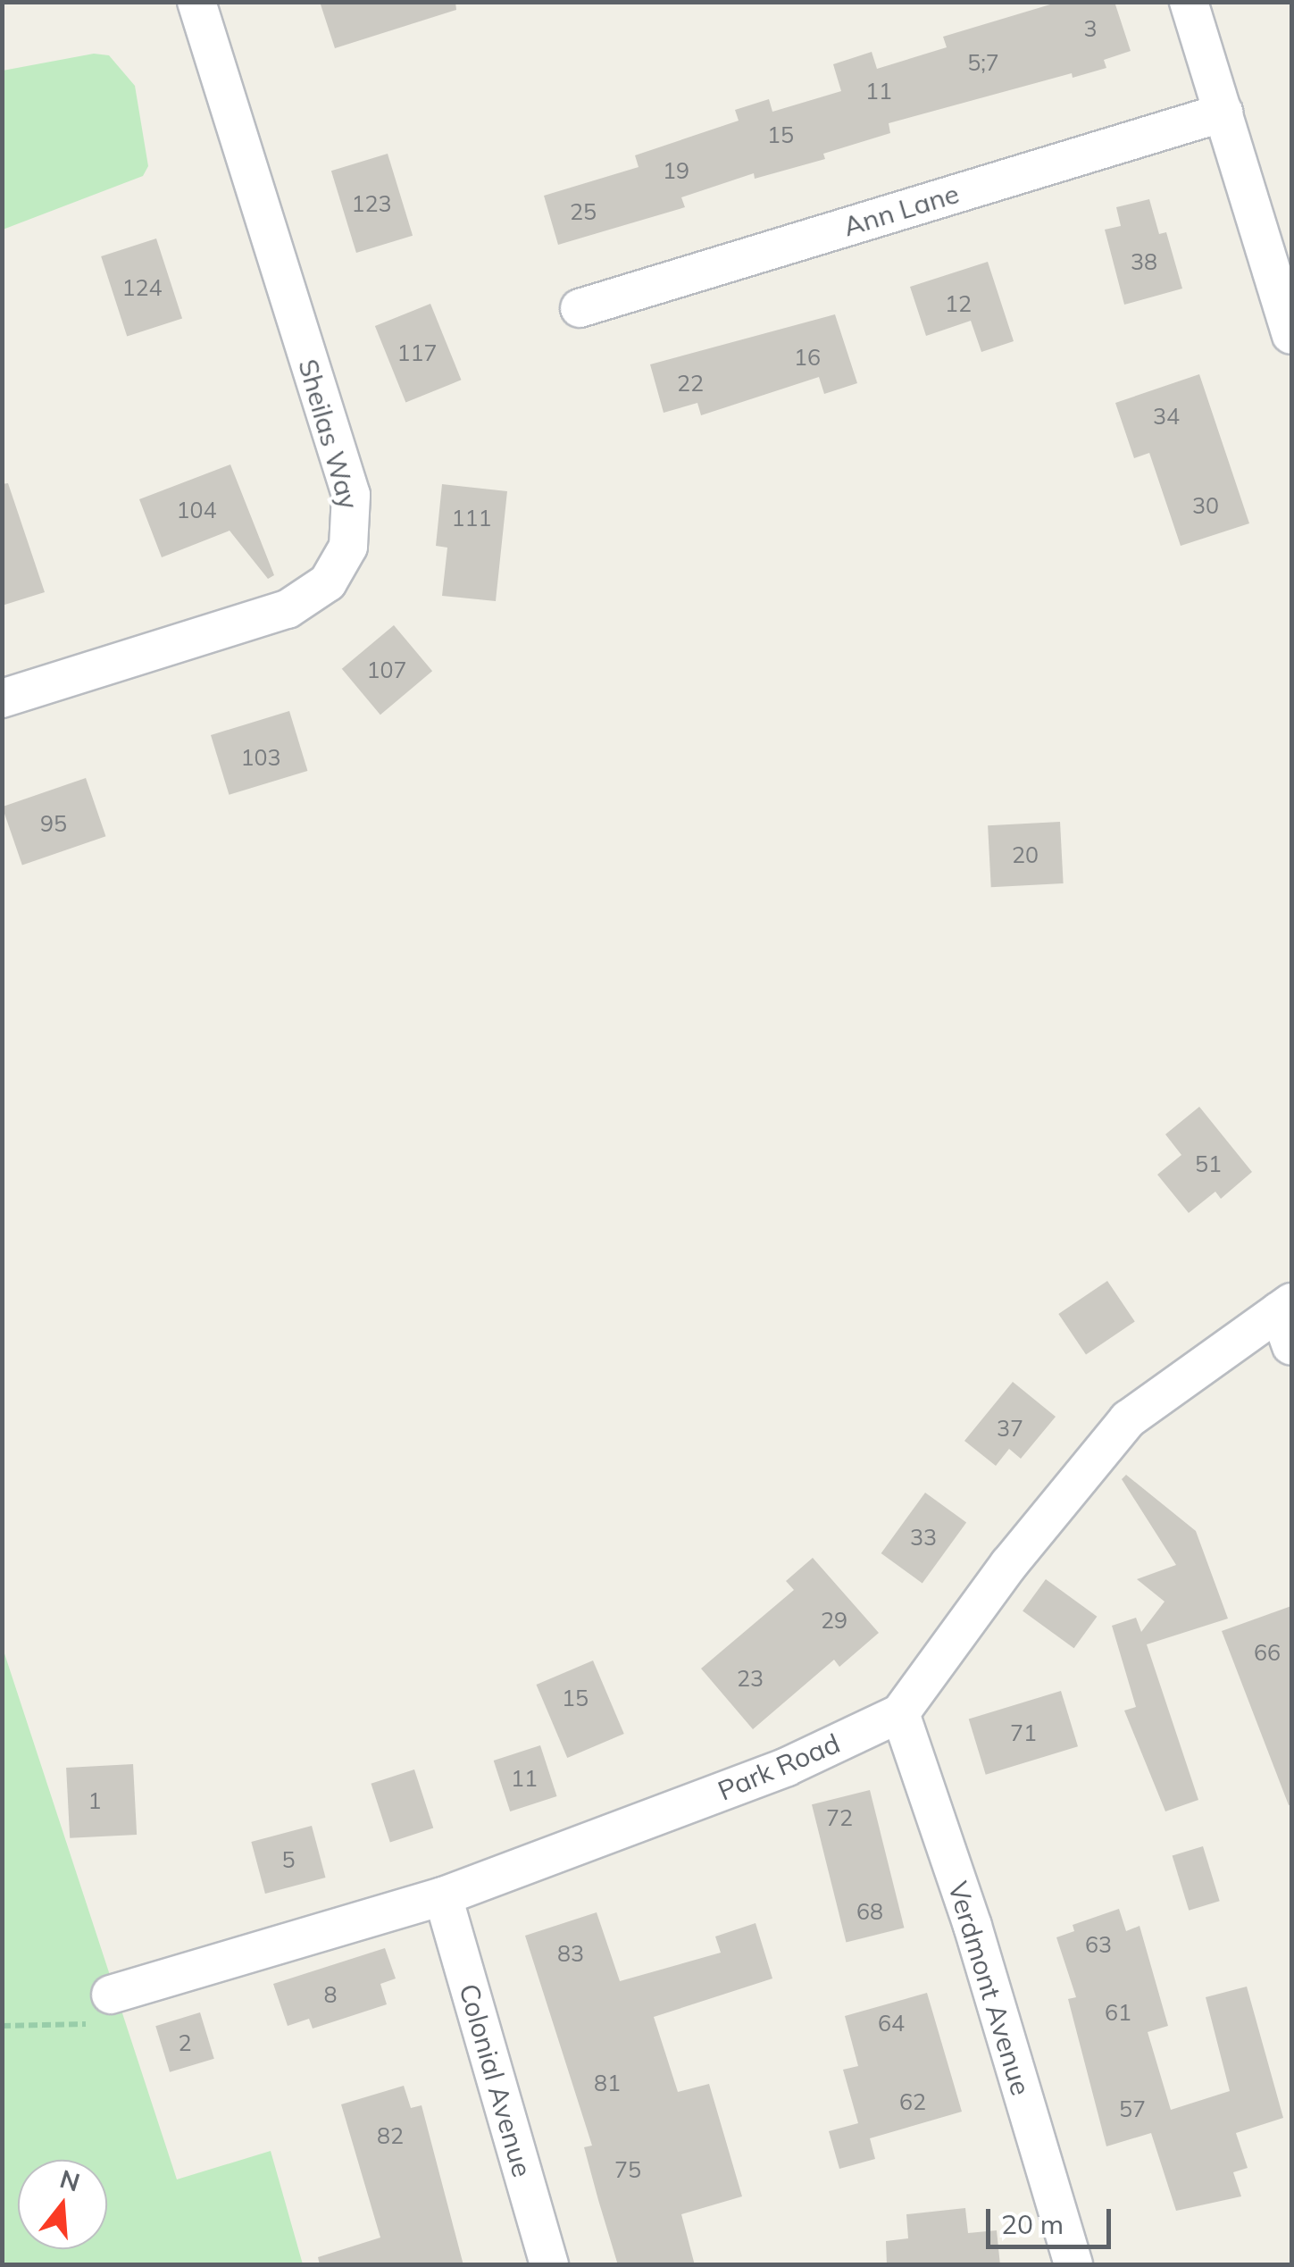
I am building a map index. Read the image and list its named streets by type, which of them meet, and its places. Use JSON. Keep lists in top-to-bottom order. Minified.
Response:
{"streets":{"street":["Ann Lane","Sheilas Way","Park Road","Verdmont Avenue","Colonial Avenue"]},"crossings":[["Park Road","Verdmont Avenue"],["Park Road","Colonial Avenue"]],"house_numbers":["3","5;7","11","15","19","123","25","38","124","12","117","16","22","34","30","104","111","107","103","95","20","51","37","33","29","66","23","15","71","11","1","72","5","68","63","83","8","61","64","2","81","62","57","82","75"],"scale_bar":"20 m","north":"top"}
